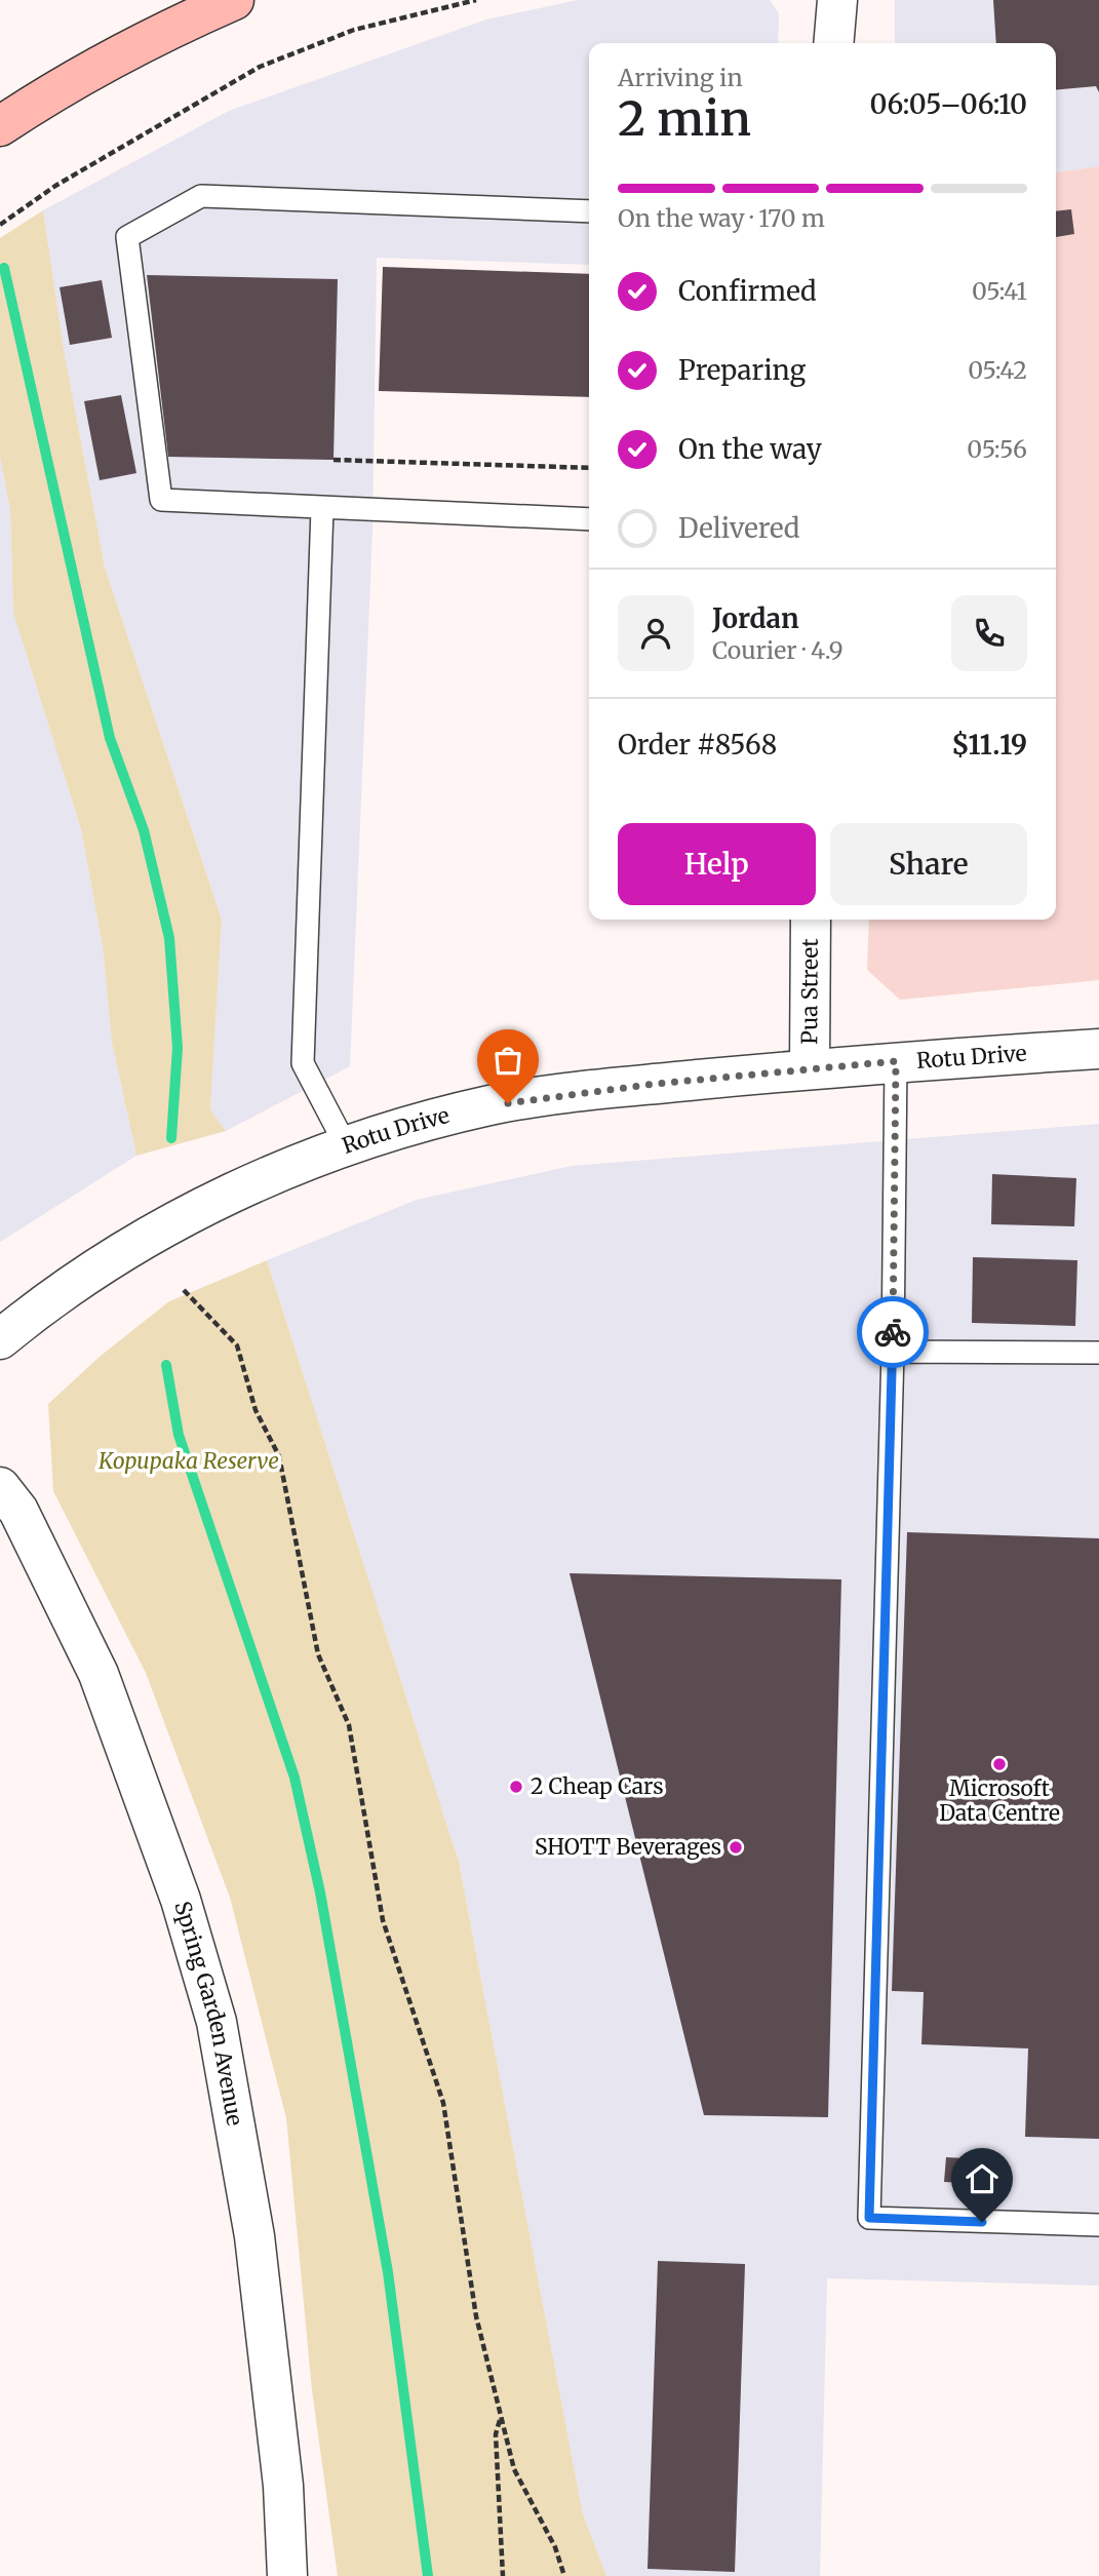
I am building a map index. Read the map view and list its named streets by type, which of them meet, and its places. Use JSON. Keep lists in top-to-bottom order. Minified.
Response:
{"streets":{"street":["Pua Street","Rotu Drive","Spring Garden Avenue"]},"crossings":[["Pua Street","Rotu Drive"]],"parks":["Kopupaka Reserve"],"places":["Microsoft Data Centre","2 Cheap Cars","SHOTT Beverages"],"page":{"heading":["2 min","Arriving in","06:05–06:10"],"panel":["Jordan","Courier · 4.9","Order #8568","$11.19"],"bar":"On the way · 170 m","list":[["Confirmed","05:41"],["Preparing","05:42"],["On the way","05:56"],"Delivered"],"buttons":["Help","Share"]}}
